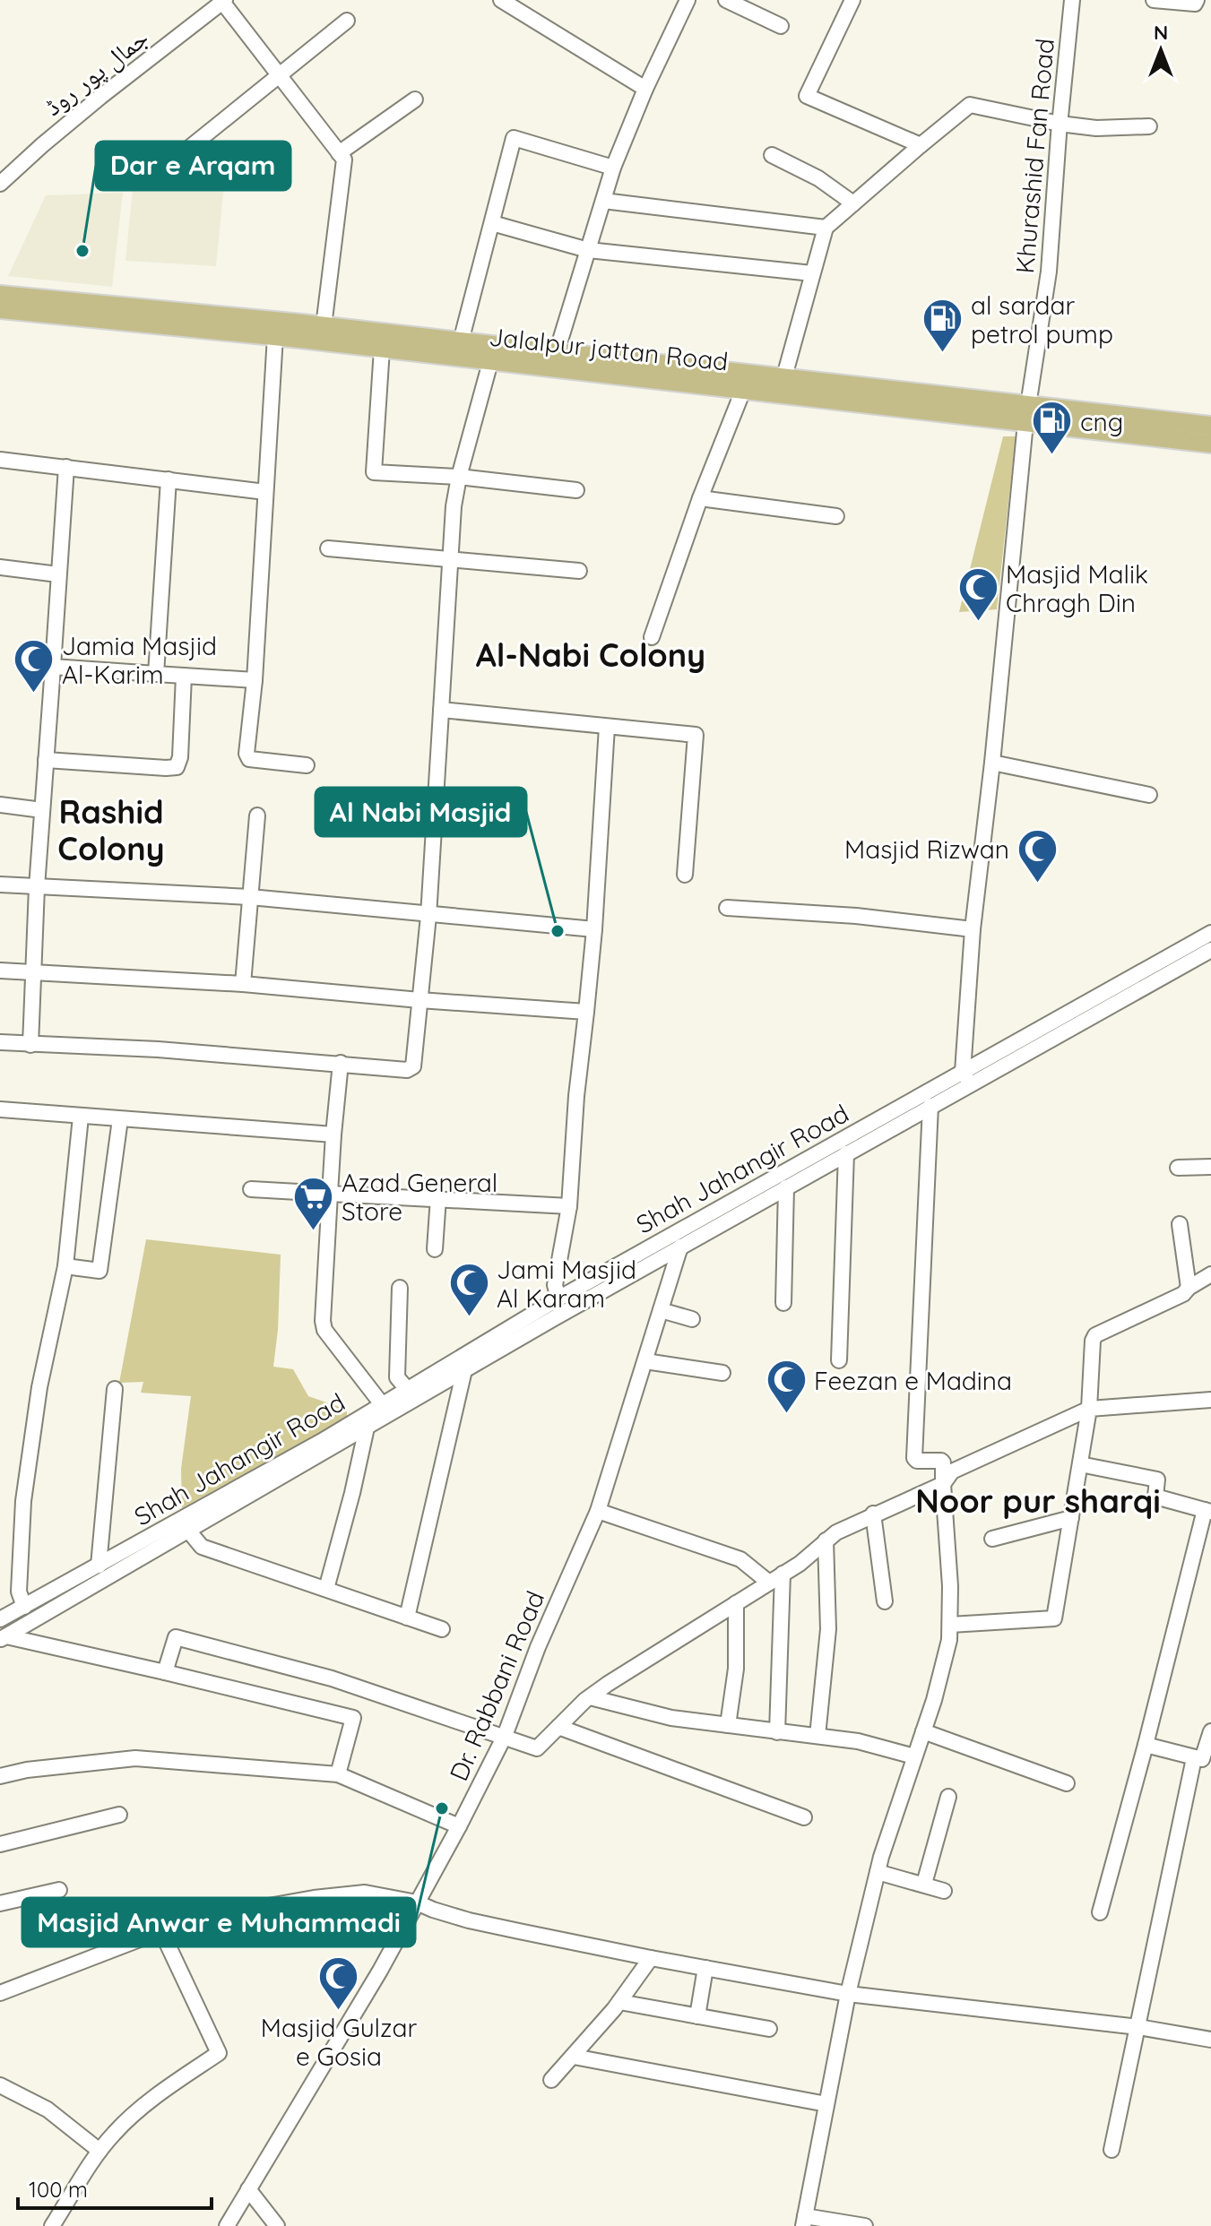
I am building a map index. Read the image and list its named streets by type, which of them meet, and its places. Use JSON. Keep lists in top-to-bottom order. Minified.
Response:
{"streets":{"main road":["Jalalpur jattan Road"],"street":["جمال پور روڈ","Khurashid Fan Road","Shah Jahangir Road","Dr. Rabbani Road"]},"crossings":[["Khurashid Fan Road","Jalalpur jattan Road"],["Khurashid Fan Road","Shah Jahangir Road"],["Shah Jahangir Road","Dr. Rabbani Road"]],"districts":["Al-Nabi Colony","Rashid Colony","Noor pur sharqi"],"places":{"other":["Dar e Arqam","Al Nabi Masjid","Masjid Anwar e Muhammadi"],"fuel station":["al sardar petrol pump","cng"],"mosque":["Masjid Malik Chragh Din","Jamia Masjid Al-Karim","Masjid Rizwan","Jami Masjid Al Karam","Feezan e Madina","Masjid Gulzar e Gosia"],"supermarket":["Azad General Store"]},"scale_bar":"100 m","north":"top"}
